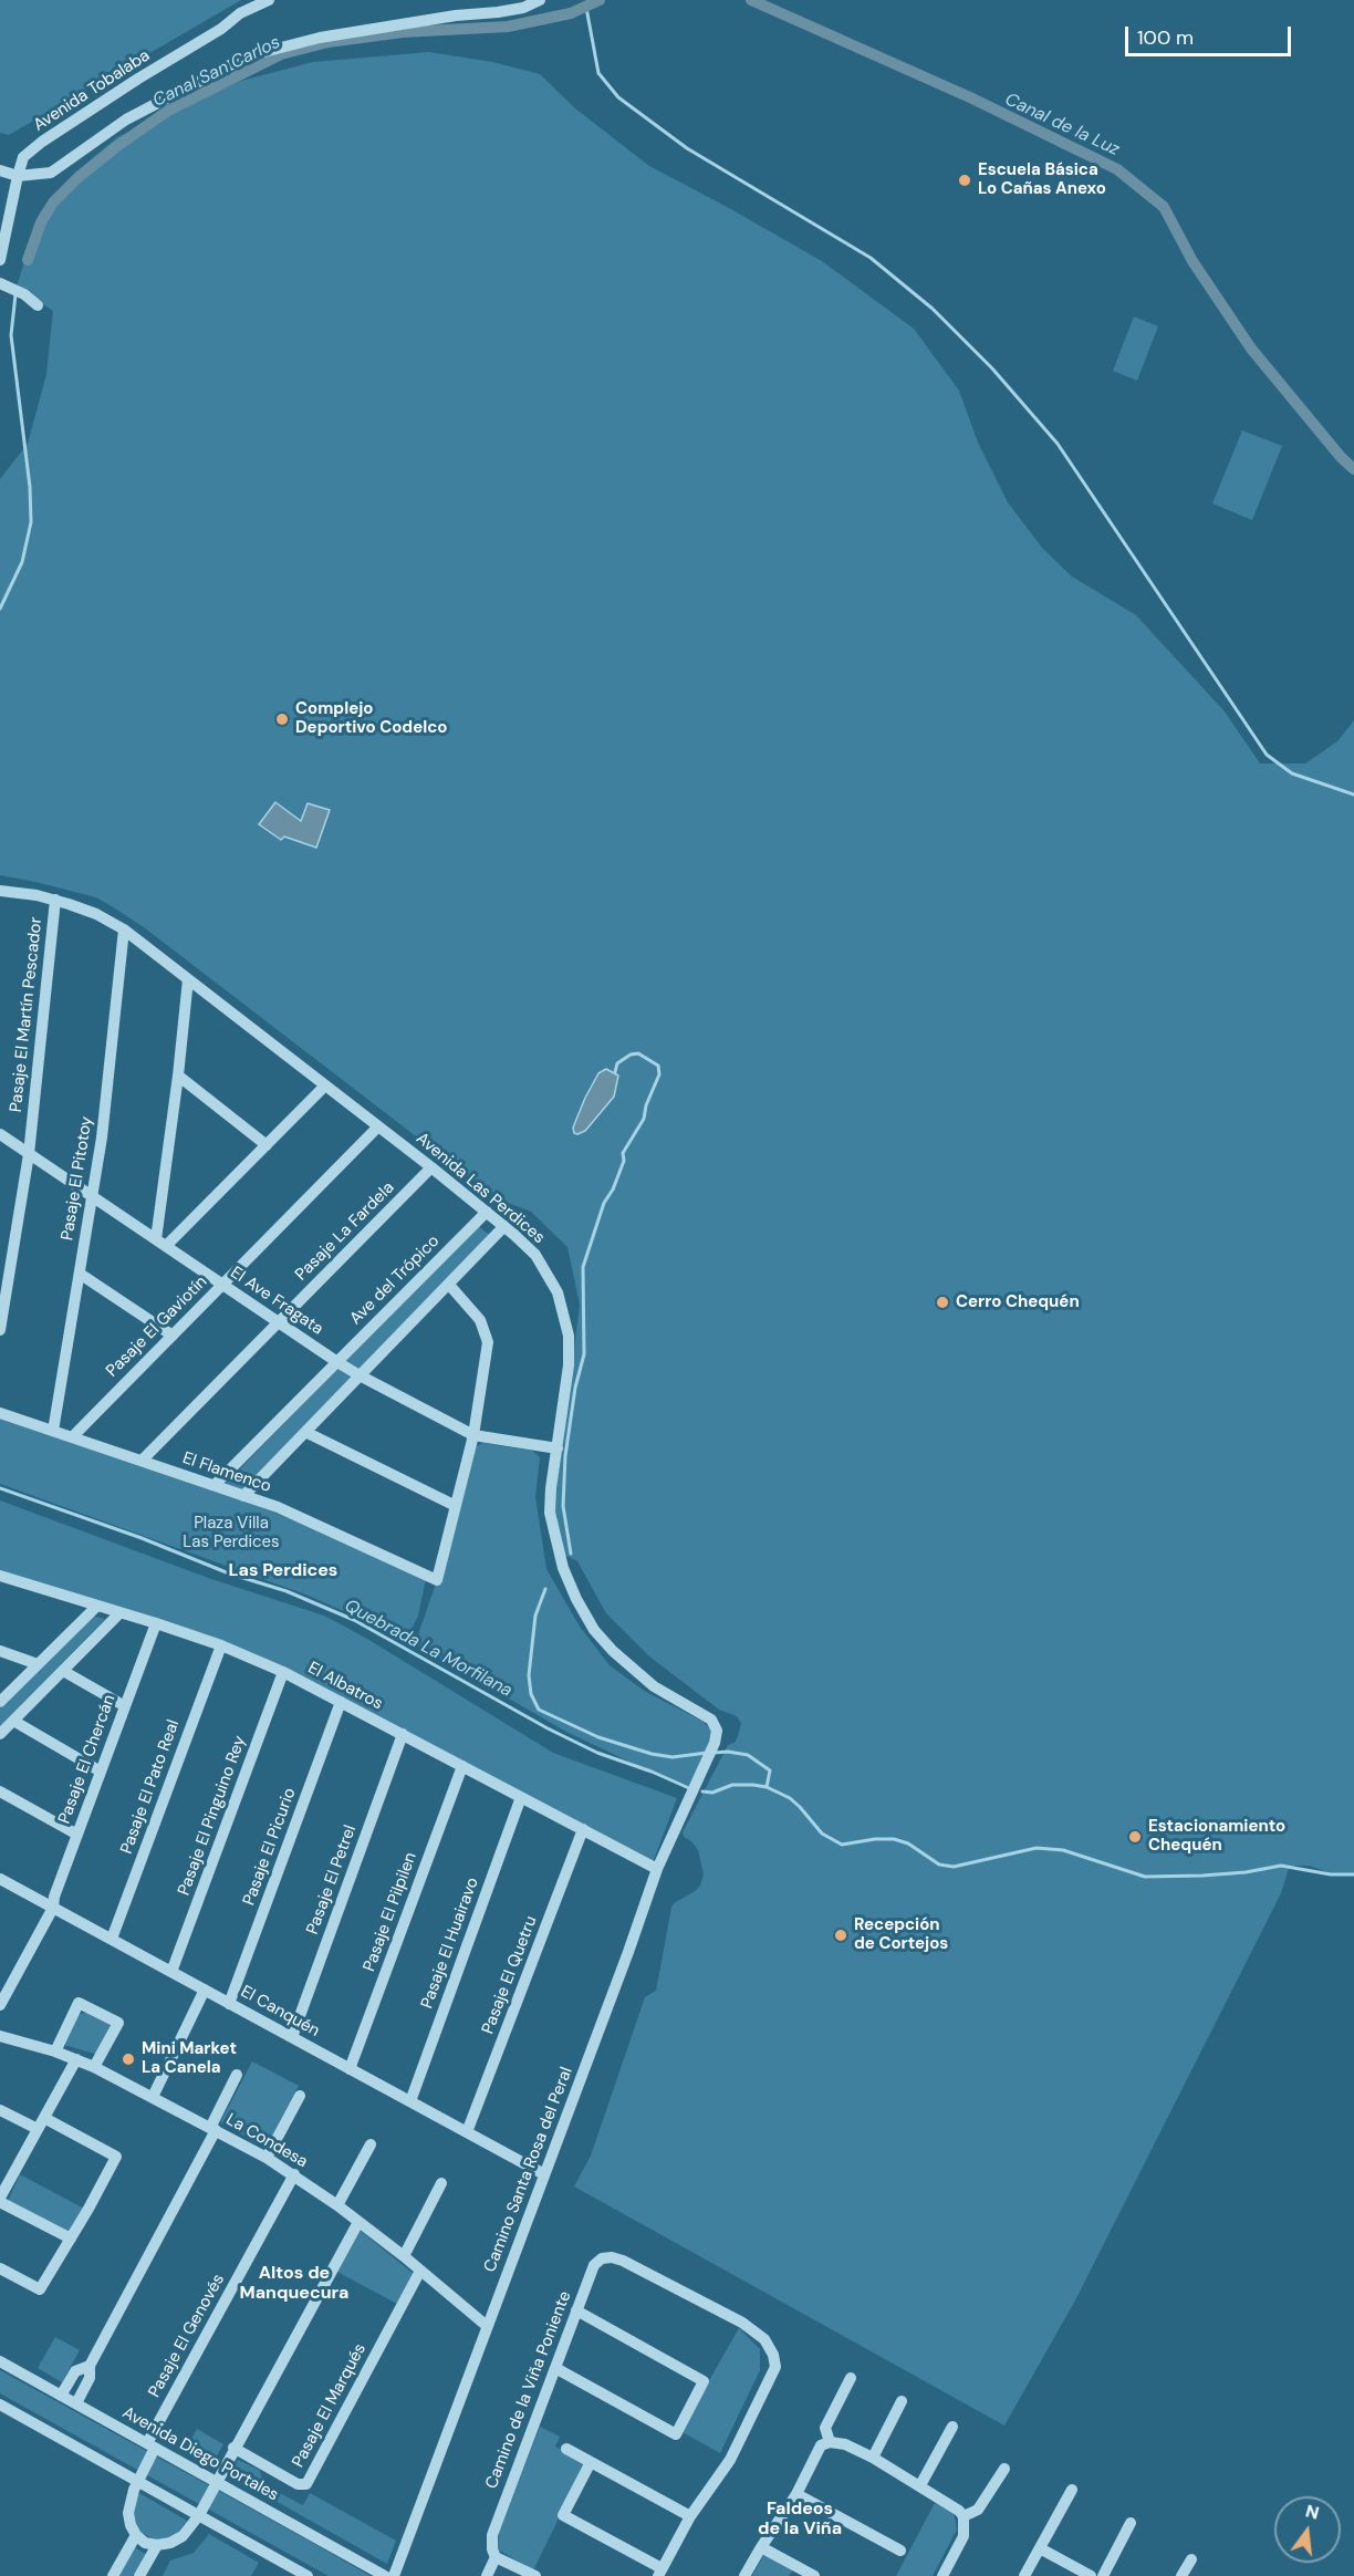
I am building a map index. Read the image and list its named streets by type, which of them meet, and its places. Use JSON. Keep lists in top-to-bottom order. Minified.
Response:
{"streets":{"street":["Avenida Tobalaba","Pasaje El Martín Pescador","Pasaje El Pitotoy","Avenida Las Perdices","Pasaje La Fardela","Ave del Trópico","El Ave Fragata","Pasaje El Gaviotín","El Flamenco","El Albatros","Pasaje El Chercán","Pasaje El Pato Real","Pasaje El Pinguino Rey","Pasaje El Picurio","Pasaje El Petrel","Pasaje El Pilpilen","Pasaje El Huairavo","Pasaje El Quetru","El Canquén","La Condesa","Camino Santa Rosa del Peral","Pasaje El Genovés","Camino de la Viña Poniente","Pasaje El Marqués","Avenida Diego Portales"]},"crossings":[["Pasaje El Martín Pescador","Avenida Las Perdices"],["Pasaje El Martín Pescador","El Ave Fragata"],["Pasaje El Pitotoy","Avenida Las Perdices"],["Pasaje El Pitotoy","El Ave Fragata"],["Pasaje El Pitotoy","El Flamenco"],["Avenida Las Perdices","Pasaje La Fardela"],["Avenida Las Perdices","Ave del Trópico"],["Avenida Las Perdices","El Ave Fragata"],["Avenida Las Perdices","Pasaje El Gaviotín"],["Avenida Las Perdices","Camino Santa Rosa del Peral"],["Pasaje La Fardela","El Ave Fragata"],["Pasaje La Fardela","El Flamenco"],["Ave del Trópico","El Ave Fragata"],["Ave del Trópico","El Flamenco"],["El Ave Fragata","Pasaje El Gaviotín"],["Pasaje El Gaviotín","El Flamenco"],["El Albatros","Pasaje El Chercán"],["El Albatros","Pasaje El Pato Real"],["El Albatros","Pasaje El Pinguino Rey"],["El Albatros","Pasaje El Picurio"],["El Albatros","Pasaje El Petrel"],["El Albatros","Pasaje El Pilpilen"],["El Albatros","Pasaje El Huairavo"],["El Albatros","Pasaje El Quetru"],["El Albatros","Camino Santa Rosa del Peral"],["Pasaje El Chercán","El Canquén"],["Pasaje El Pato Real","El Canquén"],["Pasaje El Pinguino Rey","El Canquén"],["Pasaje El Picurio","El Canquén"],["Pasaje El Petrel","El Canquén"],["Pasaje El Pilpilen","El Canquén"],["Pasaje El Huairavo","El Canquén"],["Pasaje El Quetru","El Canquén"],["El Canquén","Camino Santa Rosa del Peral"],["La Condesa","Camino Santa Rosa del Peral"],["La Condesa","Pasaje El Genovés"],["La Condesa","Pasaje El Marqués"],["Pasaje El Genovés","Avenida Diego Portales"]],"districts":["Las Perdices","Altos de Manquecura","Faldeos de la Viña"],"water":["Canal San Carlos","Canal de la Luz","Quebrada La Morfilana"],"parks":["Plaza Villa Las Perdices"],"places":["Escuela Básica Lo Cañas Anexo","Complejo Deportivo Codelco","Cerro Chequén","Estacionamiento Chequén","Recepción de Cortejos","Mini Market La Canela"],"scale_bar":"100 m","north":"top"}
